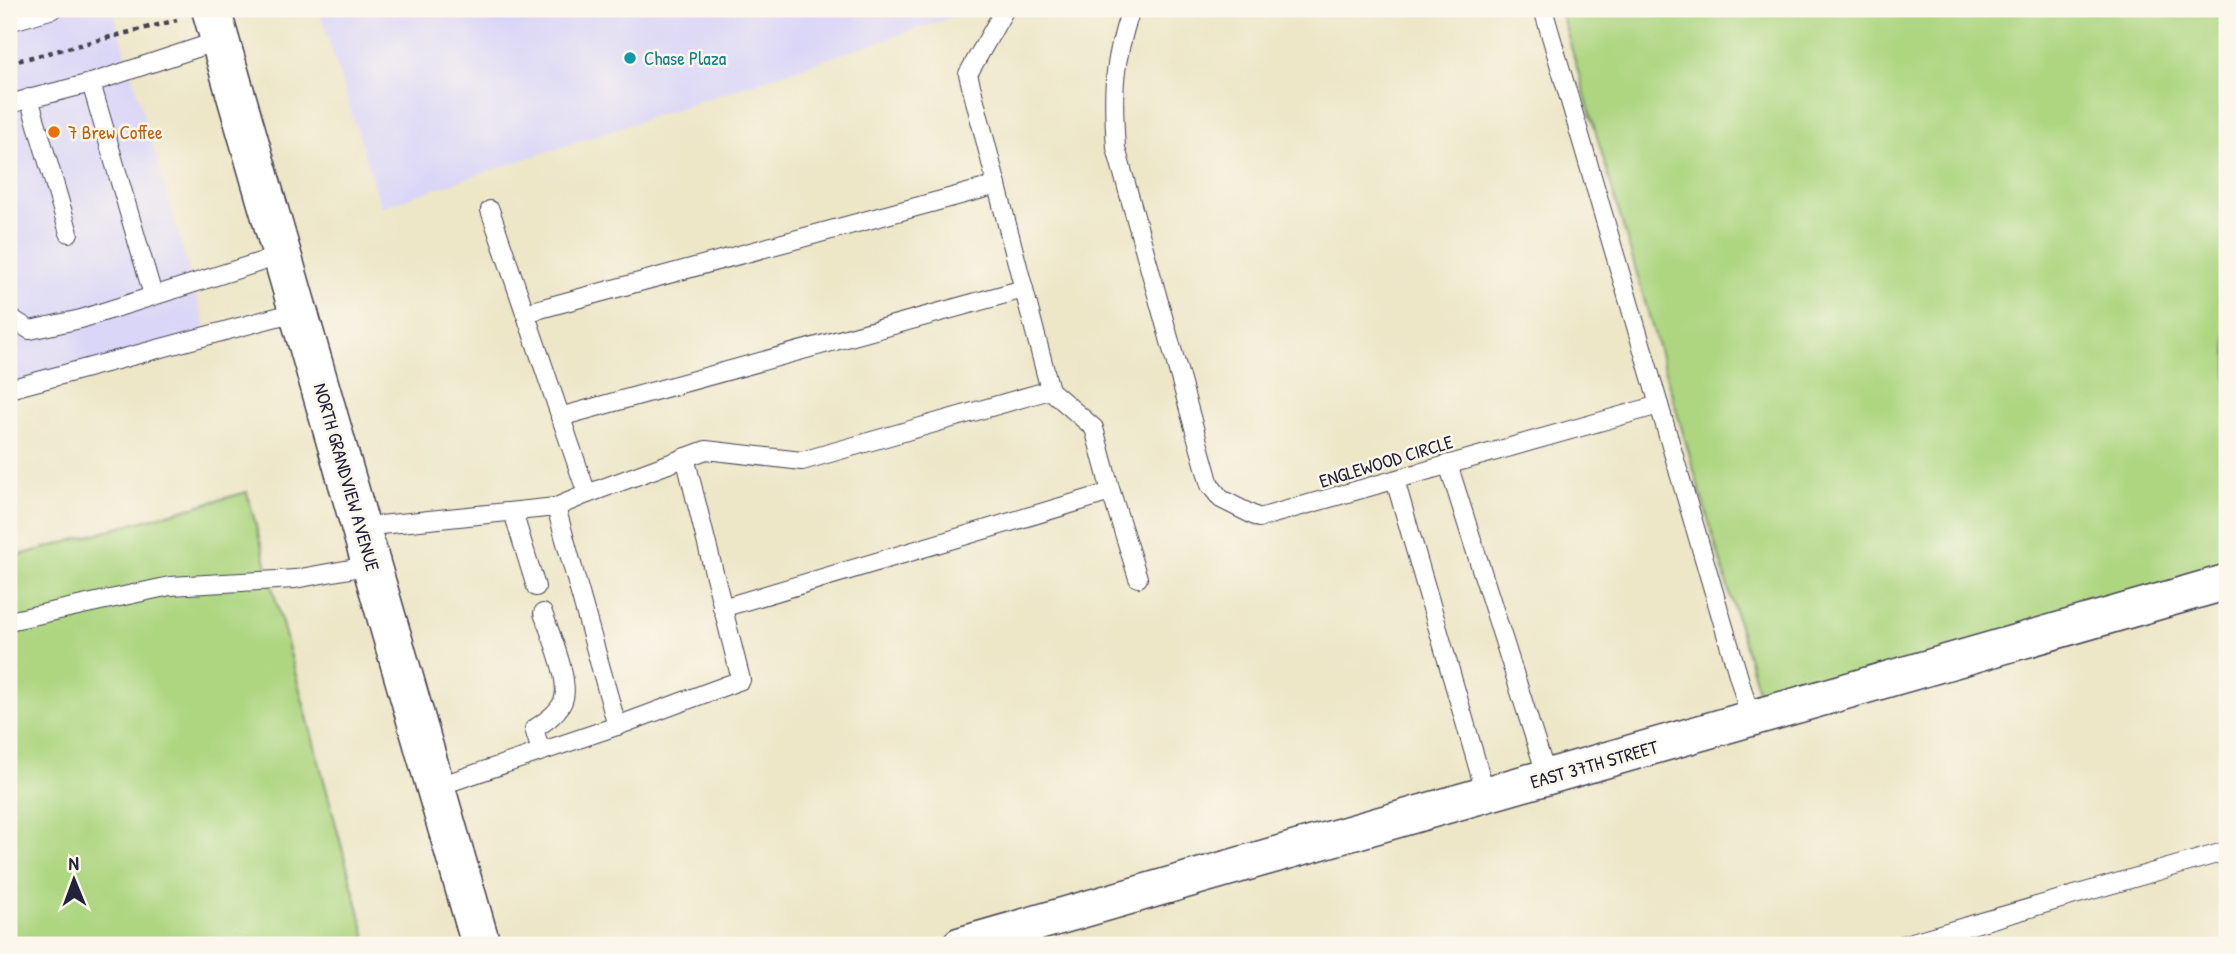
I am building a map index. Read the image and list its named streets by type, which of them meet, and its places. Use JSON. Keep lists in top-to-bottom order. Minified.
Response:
{"streets":{"main road":["NORTH GRANDVIEW AVENUE"],"street":["EAST 37TH STREET"],"lane":["ENGLEWOOD CIRCLE"]},"places":["Chase Plaza","7 Brew Coffee"],"north":"top"}
